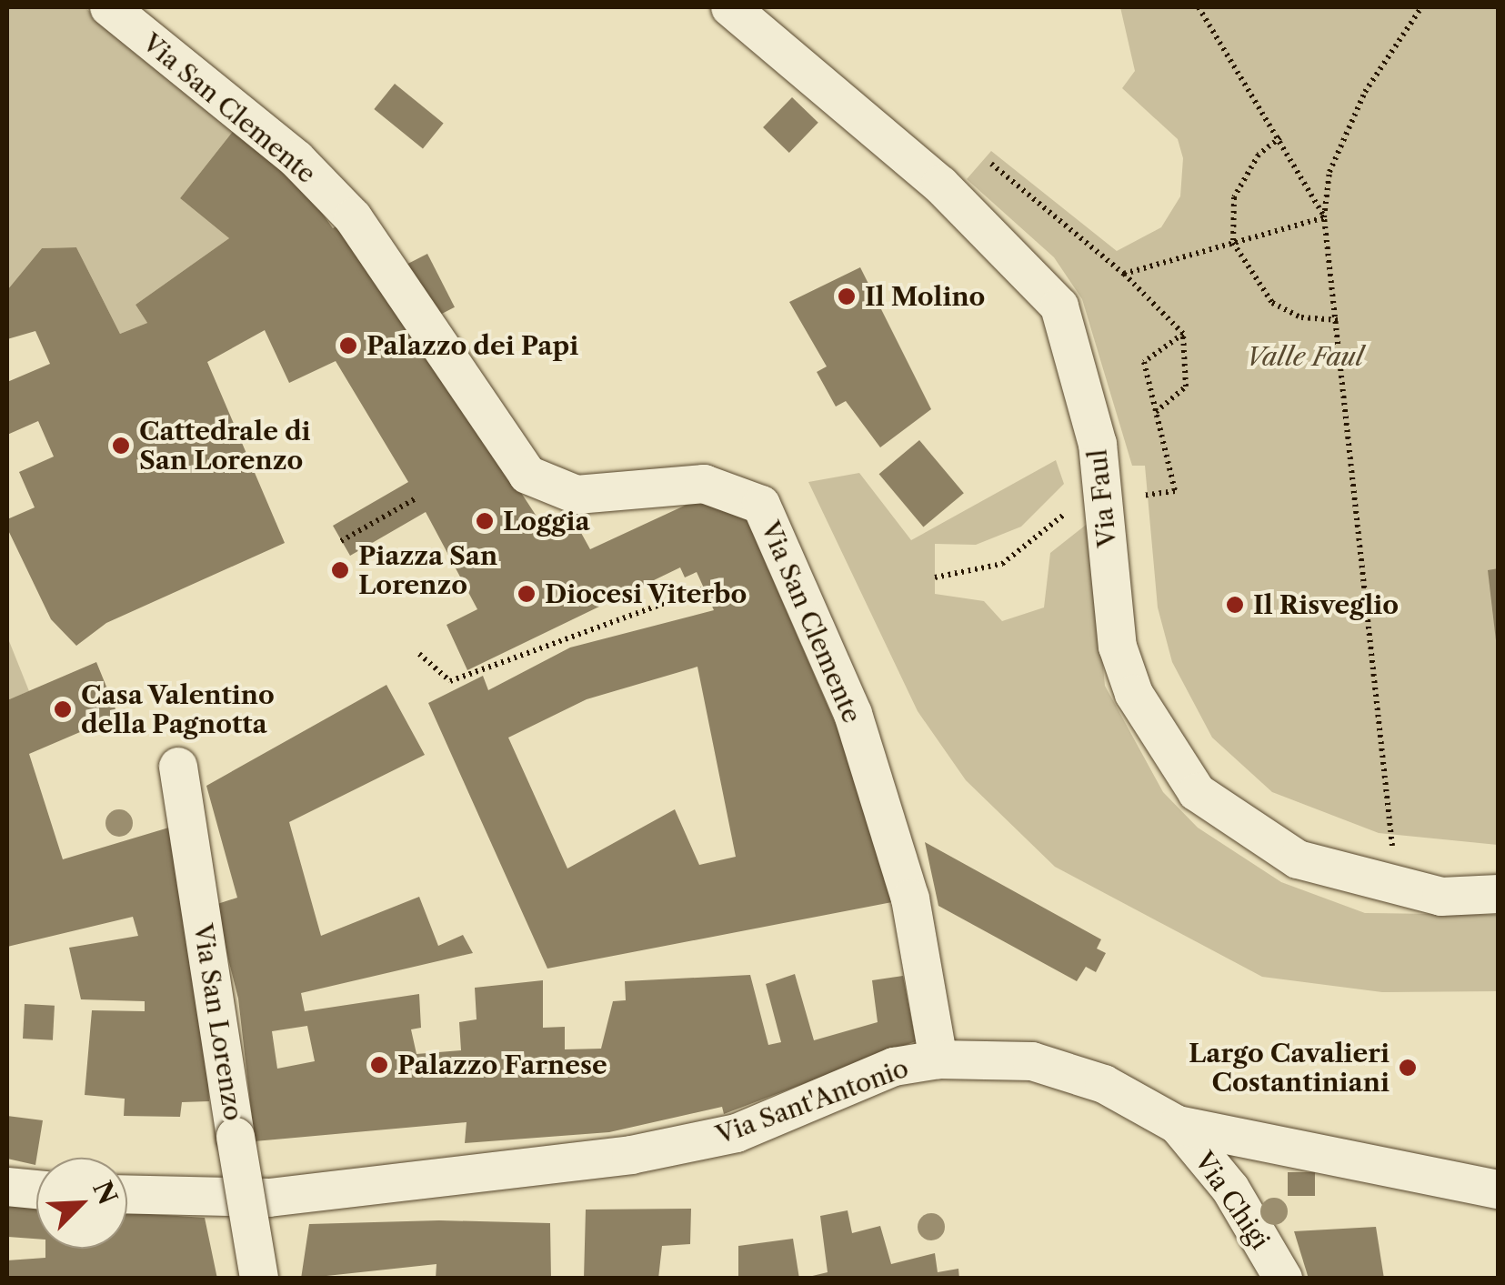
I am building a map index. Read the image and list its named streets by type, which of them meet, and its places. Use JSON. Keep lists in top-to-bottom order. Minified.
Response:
{"streets":{"street":["Via San Clemente","Via Faul","Via San Lorenzo","Via Sant'Antonio","Via Chigi"]},"crossings":[["Via San Clemente","Via Sant'Antonio"],["Via Sant'Antonio","Via Chigi"]],"parks":["Valle Faul"],"places":["Il Molino","Palazzo dei Papi","Cattedrale di San Lorenzo","Loggia","Piazza San Lorenzo","Diocesi Viterbo","Il Risveglio","Casa Valentino della Pagnotta","Palazzo Farnese","Largo Cavalieri Costantiniani"],"north":"top right"}
